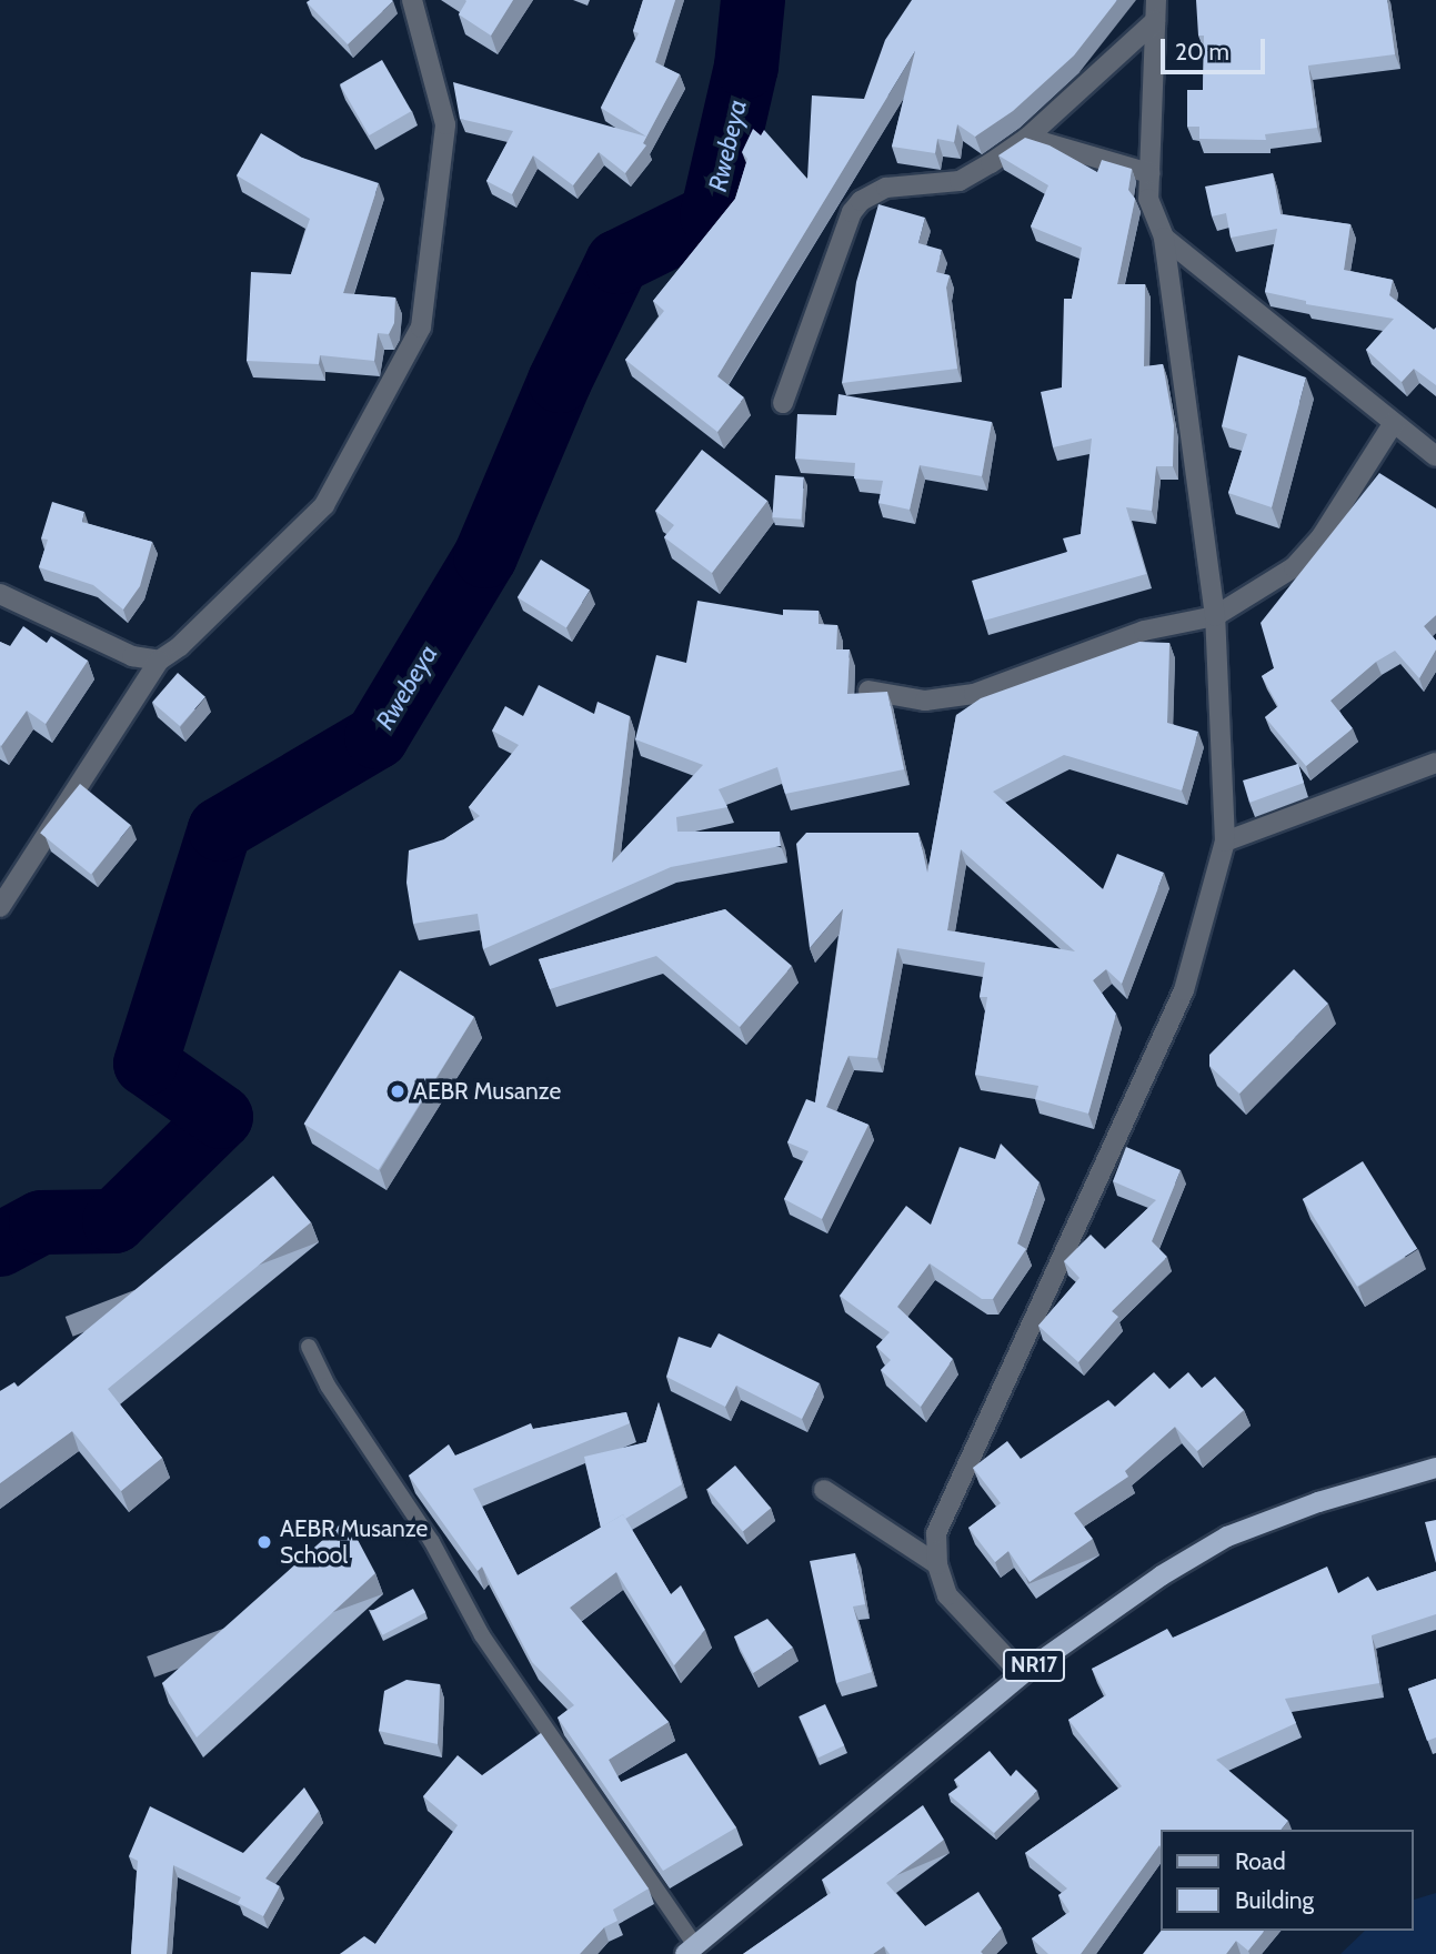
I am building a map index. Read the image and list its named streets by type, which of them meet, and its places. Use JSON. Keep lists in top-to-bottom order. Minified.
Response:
{"streets":{"main road":["NR17"]},"water":["Rwebeya"],"places":["AEBR Musanze","AEBR Musanze School"],"legend":["Road","Building"],"scale_bar":"20 m"}
